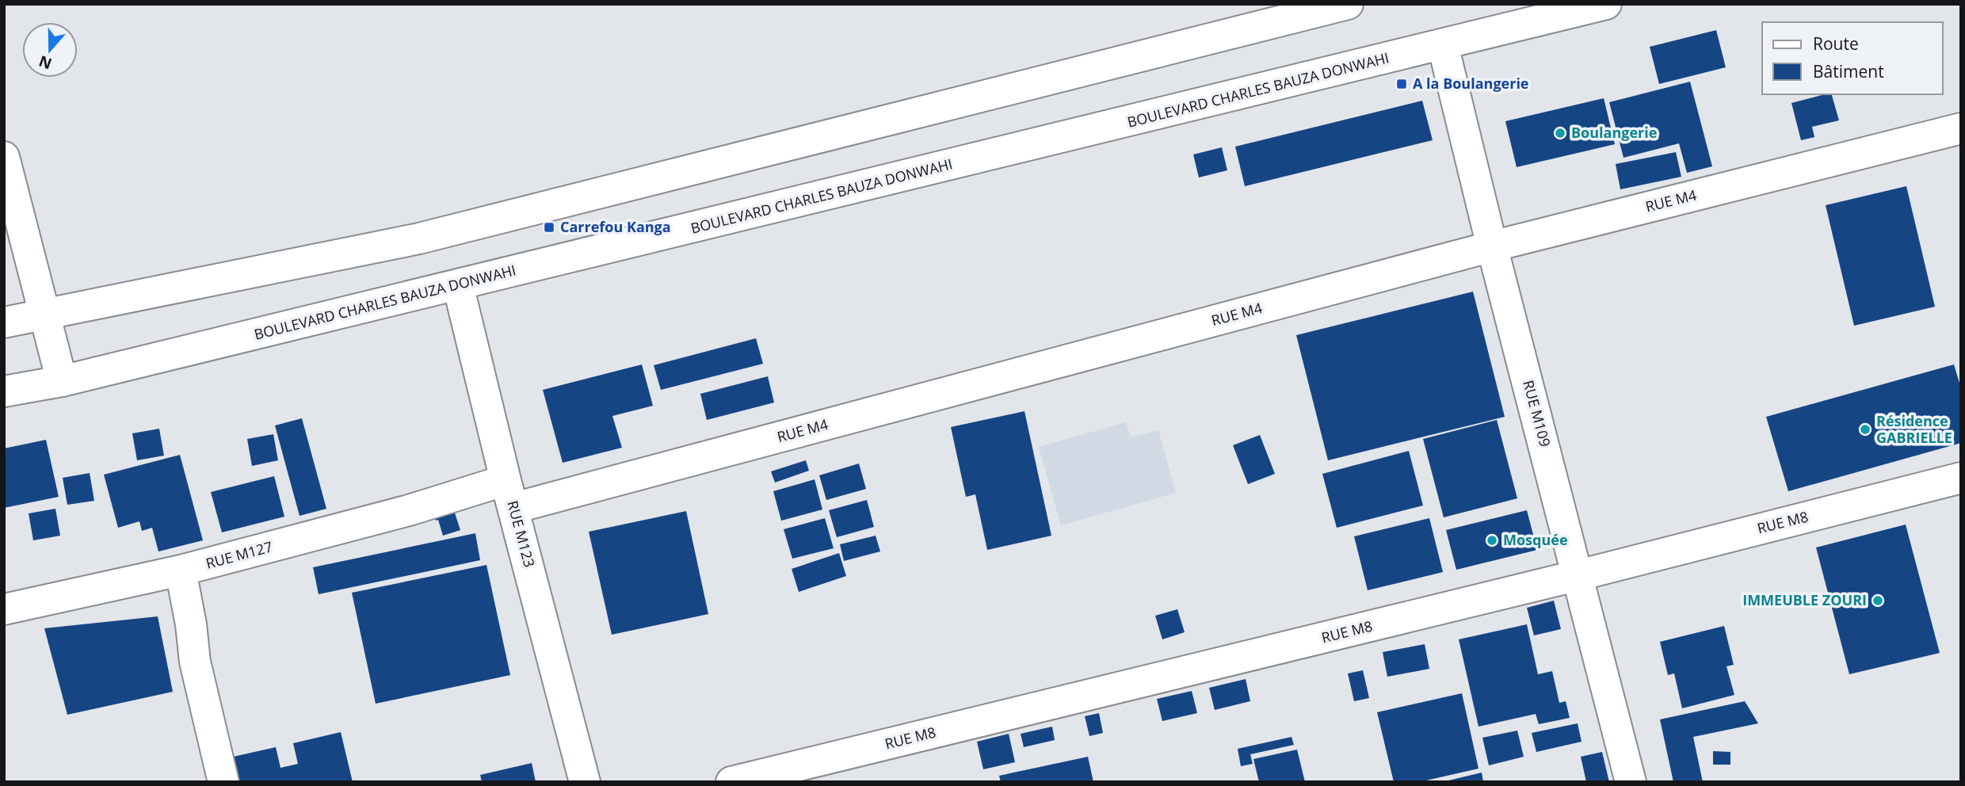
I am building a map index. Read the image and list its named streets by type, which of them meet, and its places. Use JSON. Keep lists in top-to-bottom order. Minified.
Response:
{"streets":{"street":["BOULEVARD CHARLES BAUZA DONWAHI","RUE M4","RUE M109","RUE M8","RUE M123","RUE M127"]},"crossings":[["BOULEVARD CHARLES BAUZA DONWAHI","RUE M109"],["BOULEVARD CHARLES BAUZA DONWAHI","RUE M123"],["RUE M4","RUE M109"],["RUE M4","RUE M123"],["RUE M4","RUE M127"],["RUE M109","RUE M8"],["RUE M123","RUE M127"]],"places":{"transit":["A la Boulangerie","Carrefou Kanga"],"other":["Boulangerie","Résidence GABRIELLE","Mosquée","IMMEUBLE ZOURI"]},"legend":["Route","Bâtiment"],"north":"bottom"}
